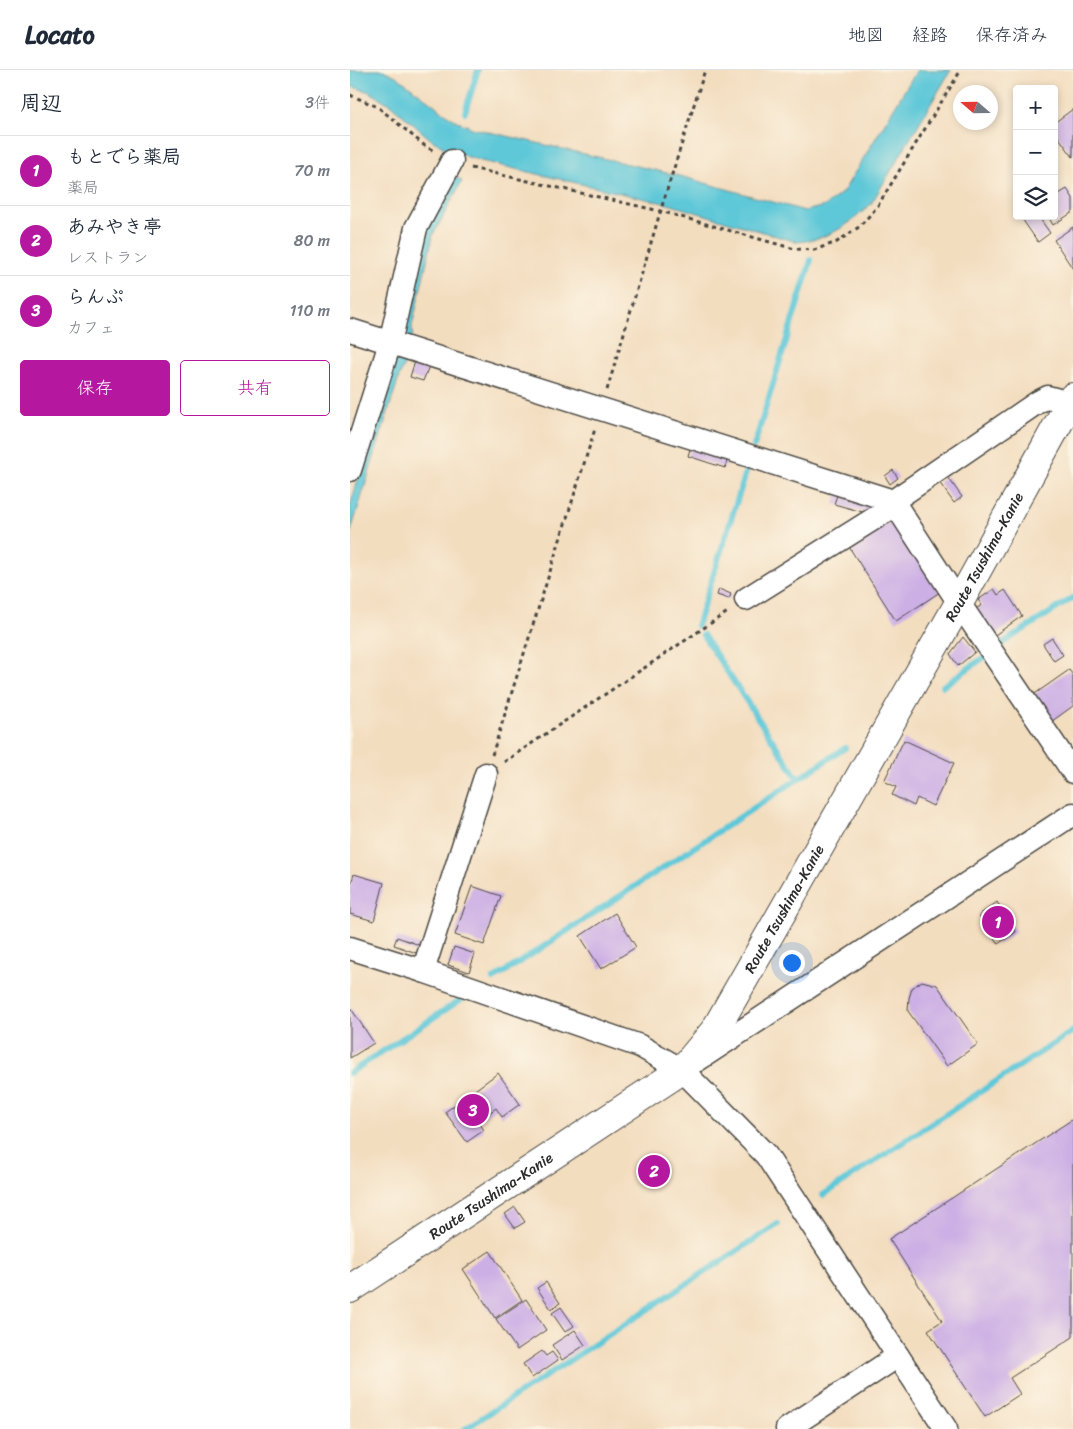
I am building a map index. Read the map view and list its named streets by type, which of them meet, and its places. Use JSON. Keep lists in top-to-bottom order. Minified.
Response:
{"streets":{"main road":["Route Tsushima-Kanie"]},"north":"left","page":{"header":"Locato","nav":["地図","経路","保存済み"],"heading":["周辺","3件"],"map_buttons":["+","−"],"list":[{"mark":"1","name":"もとでら薬局","note":"薬局","value":"70 m"},{"mark":"2","name":"あみやき亭","note":"レストラン","value":"80 m"},{"mark":"3","name":"らんぷ","note":"カフェ","value":"110 m"}],"buttons":["保存","共有"],"pins":["1","3","2"]}}
